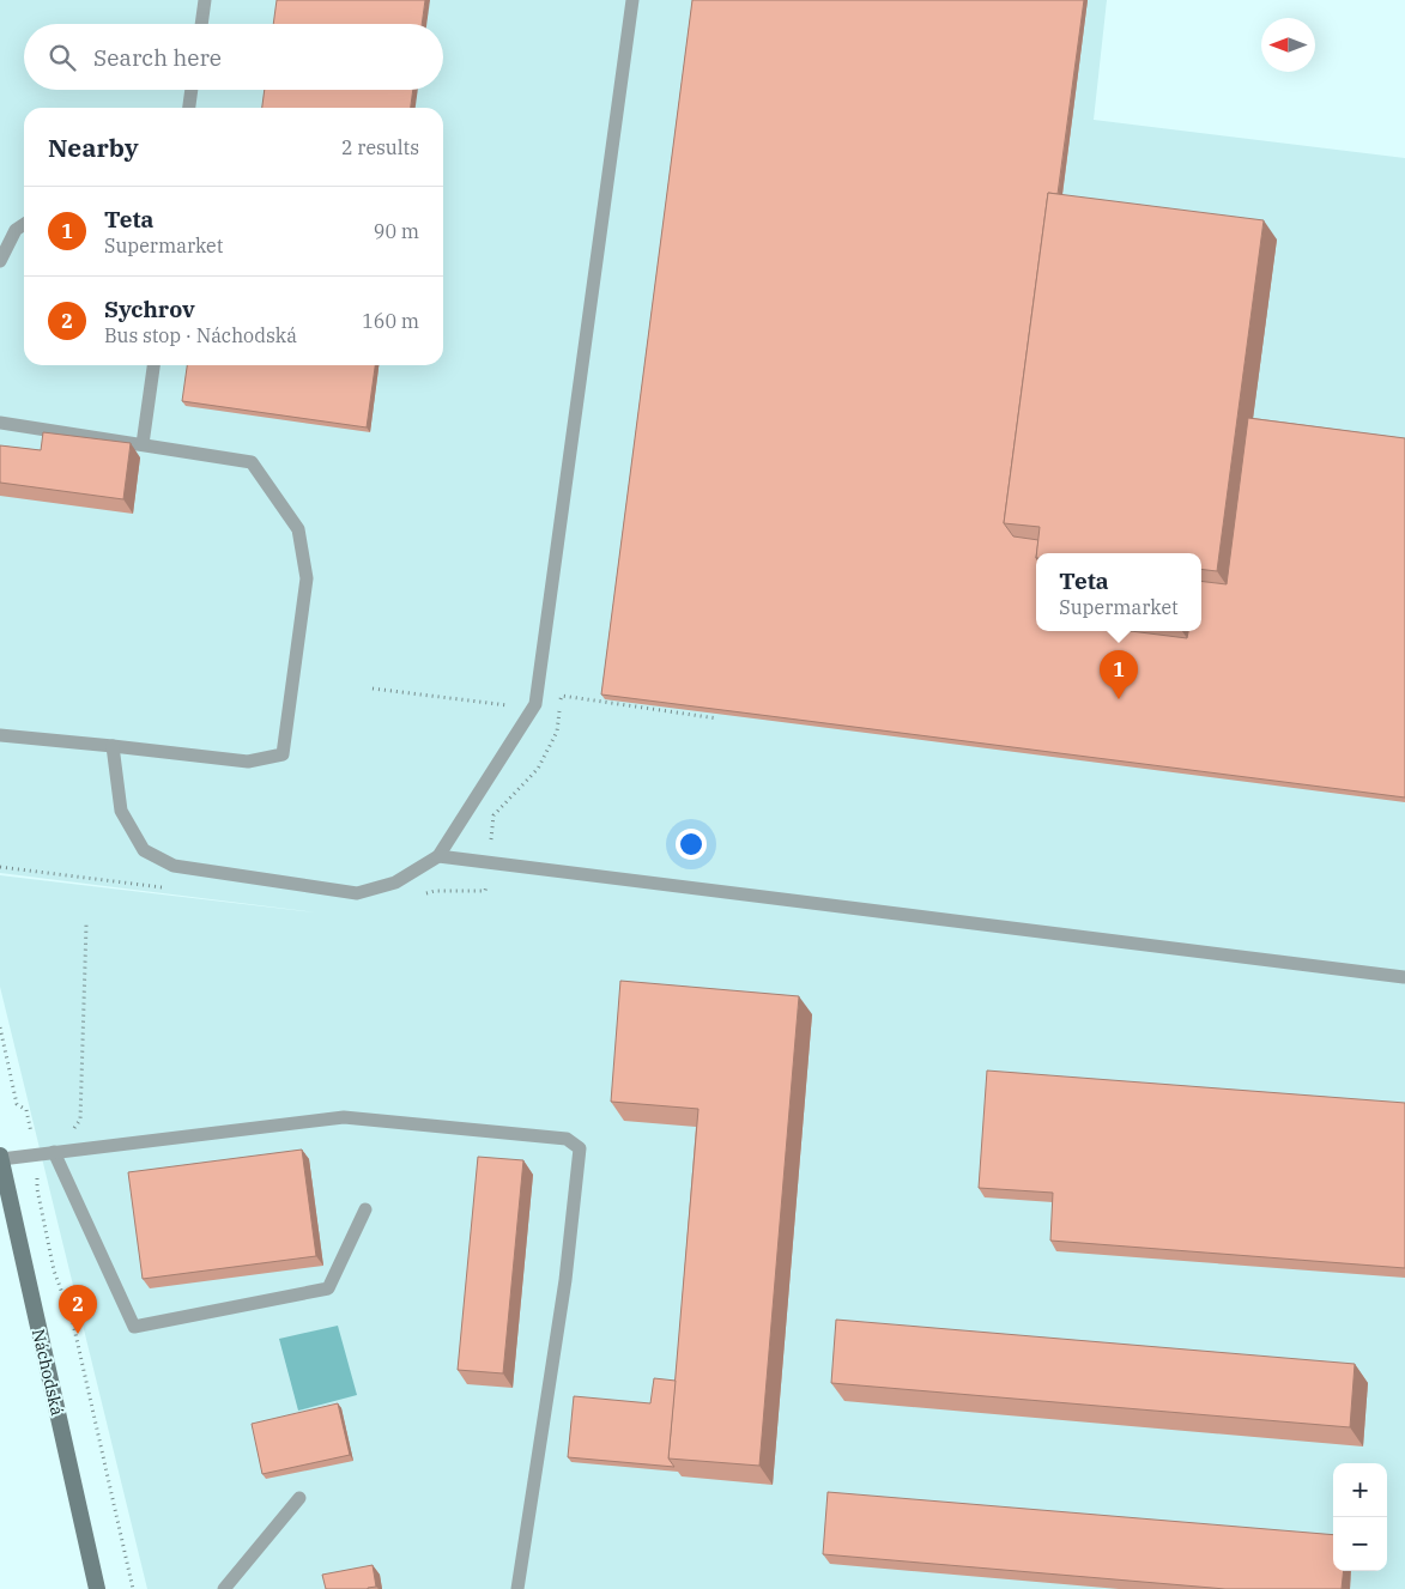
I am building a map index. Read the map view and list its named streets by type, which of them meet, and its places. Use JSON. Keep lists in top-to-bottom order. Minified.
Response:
{"streets":{"main road":["Náchodská"]},"north":"left","page":{"search":"Search here","heading":["Nearby","2 results"],"list":[{"mark":"1","name":"Teta","note":"Supermarket","value":"90 m"},{"mark":"2","name":"Sychrov","note":"Bus stop · Náchodská","value":"160 m"}],"popup":["Teta","Supermarket"],"pins":["1","2"],"map_buttons":["+","−"]}}
